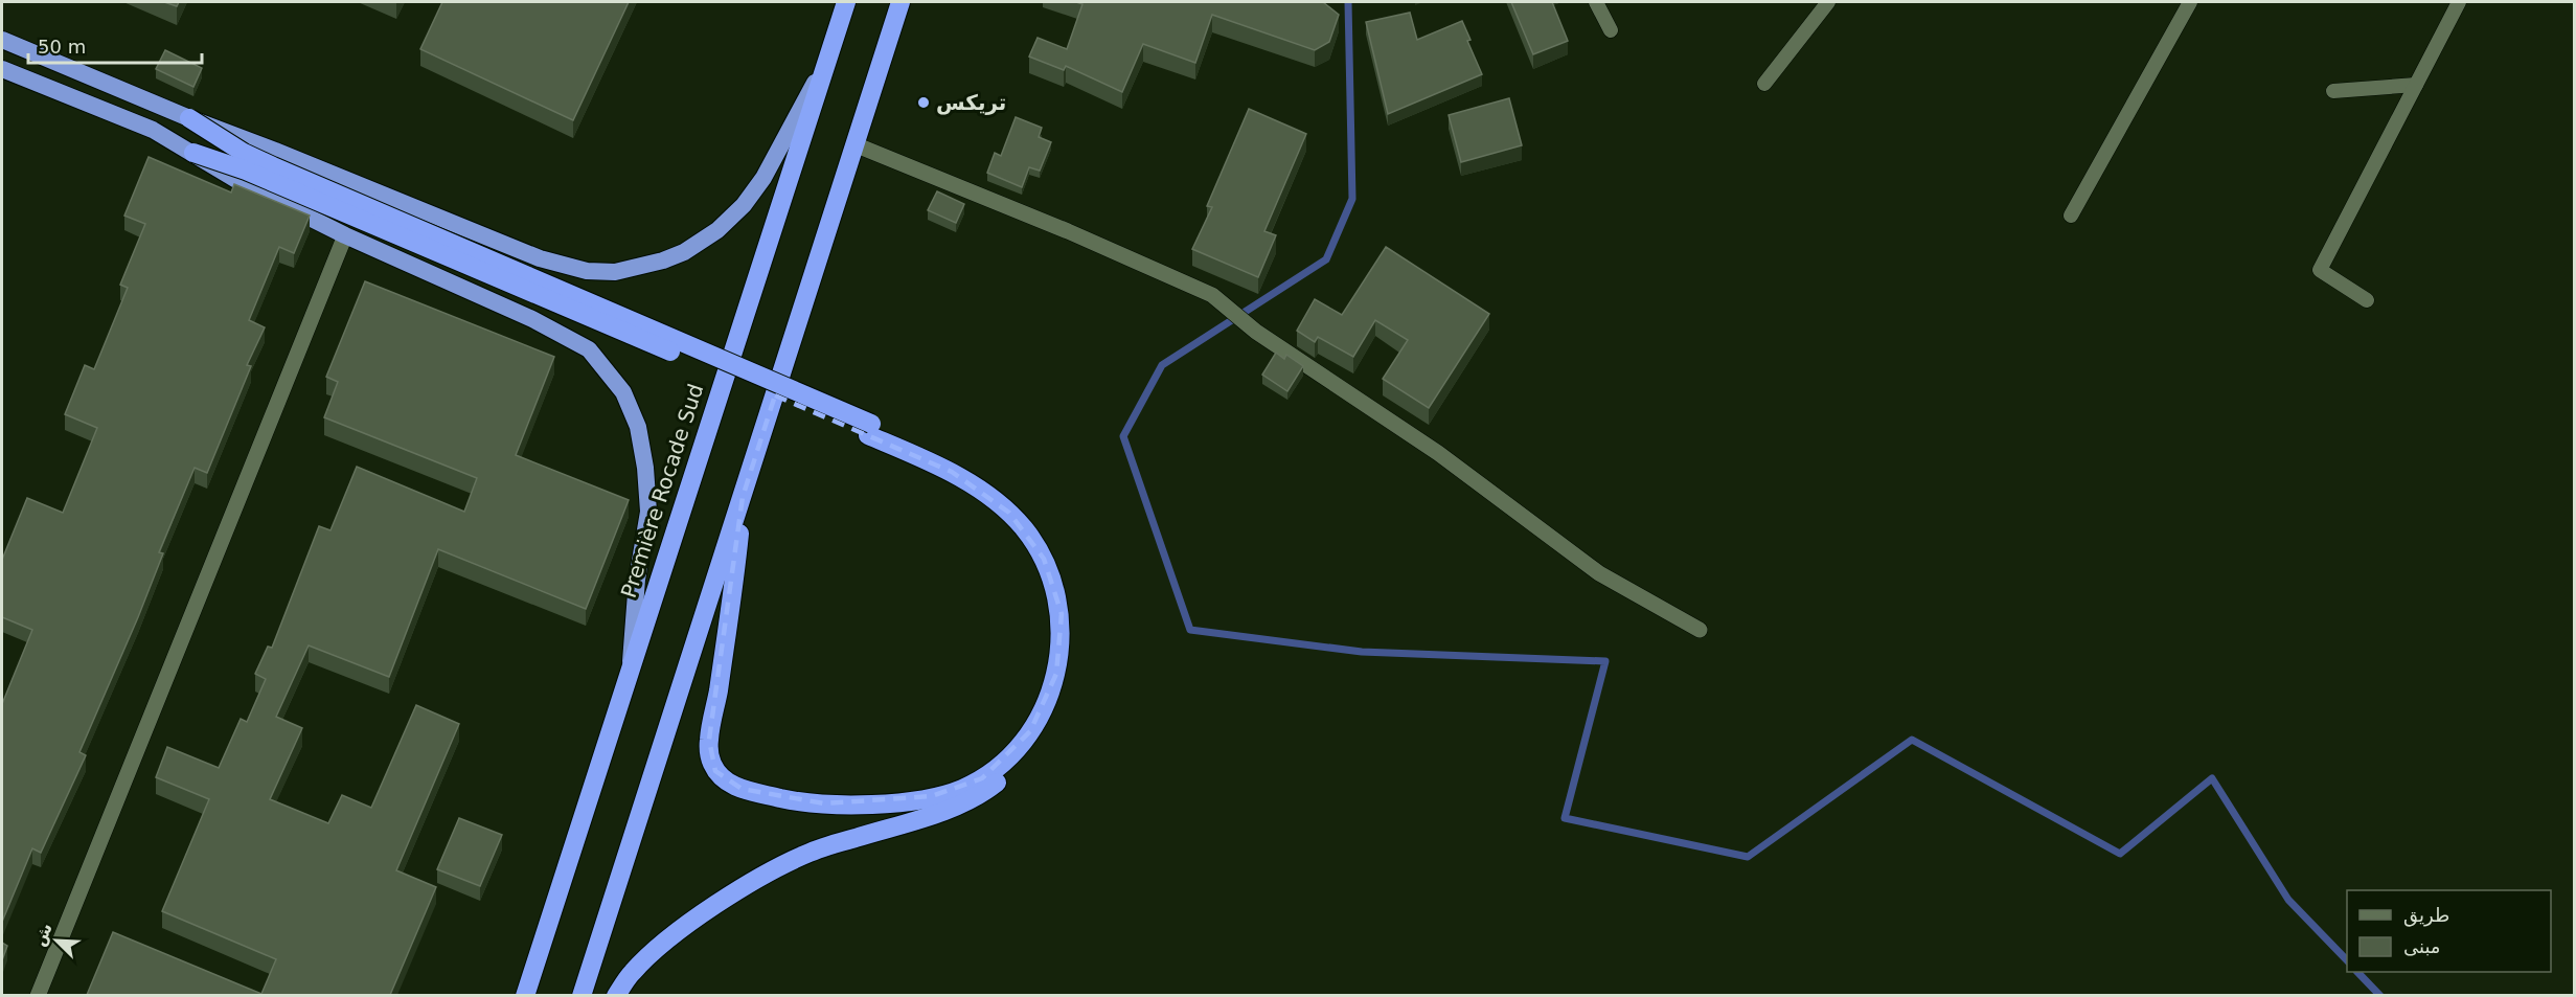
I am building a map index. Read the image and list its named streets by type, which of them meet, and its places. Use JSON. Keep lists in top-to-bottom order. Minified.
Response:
{"streets":{"highway":["Première Rocade Sud"]},"places":["تريكس"],"legend":["طريق","مبنى"],"scale_bar":"50 m","north":"top left"}
